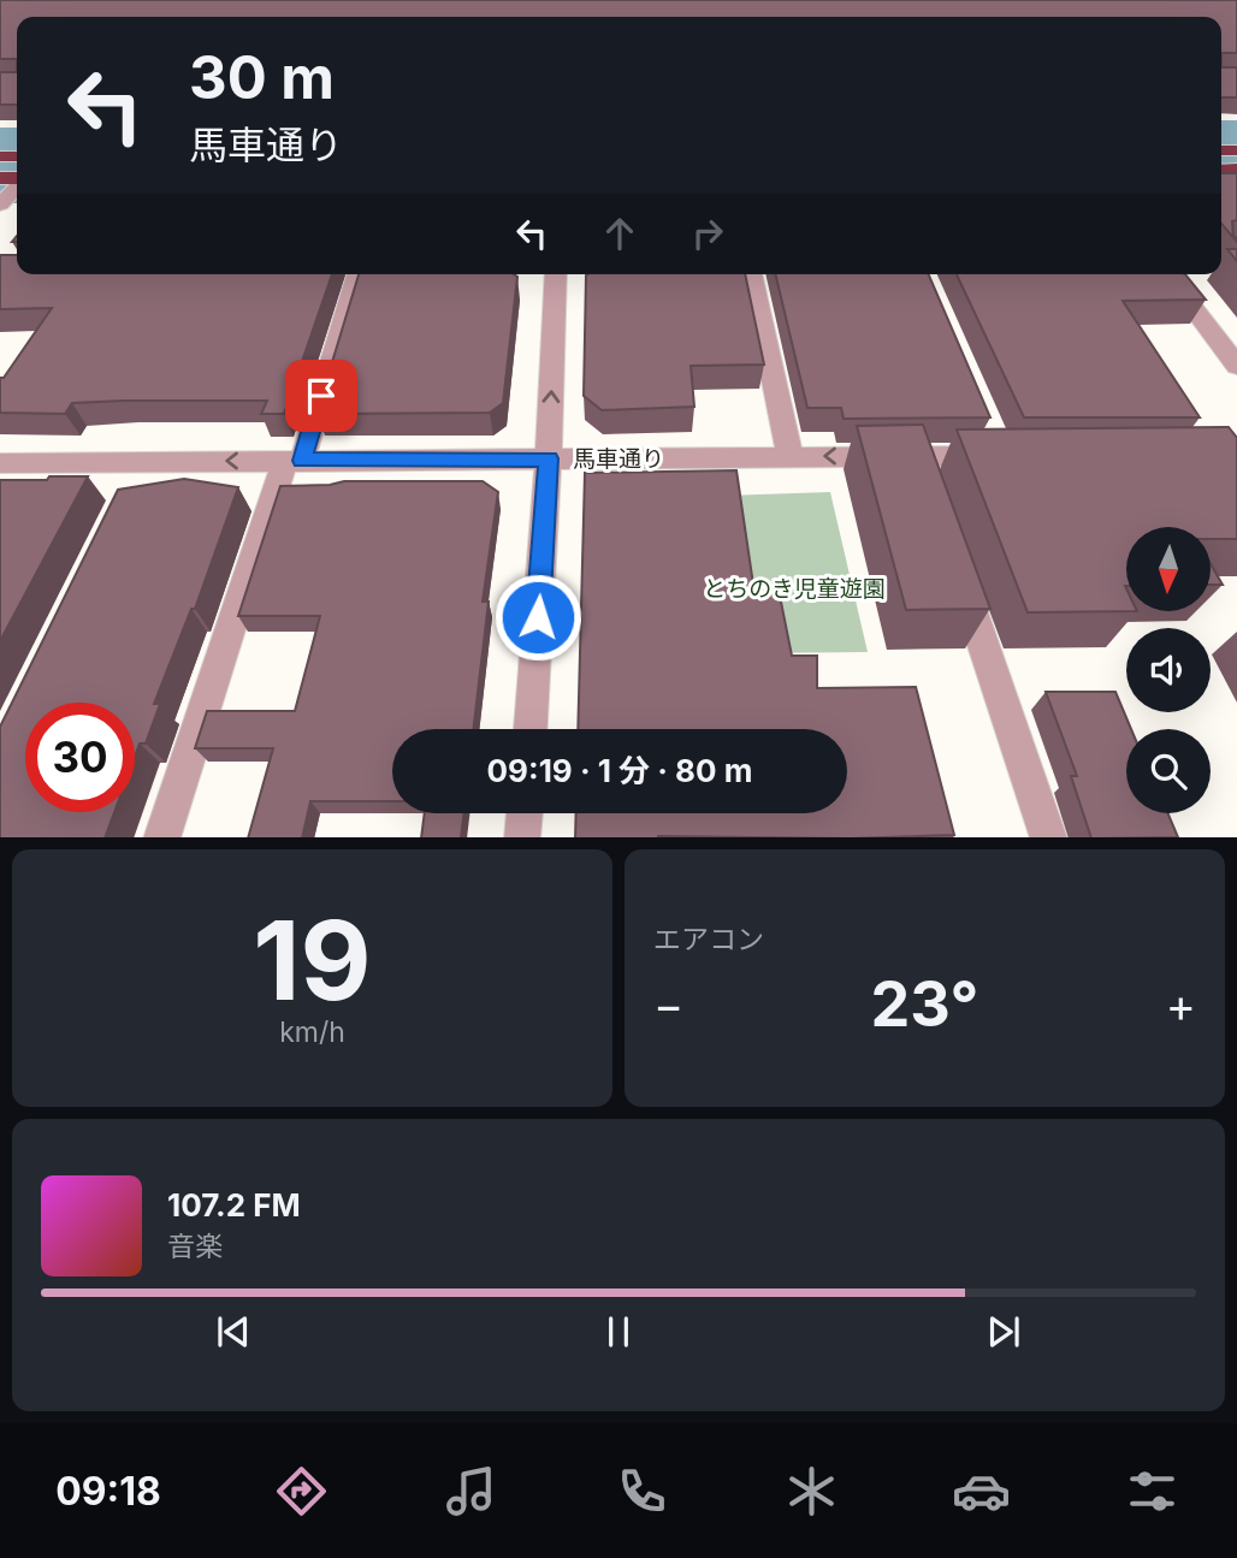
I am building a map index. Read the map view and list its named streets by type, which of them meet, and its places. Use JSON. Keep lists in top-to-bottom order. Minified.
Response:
{"streets":{"street":["馬車通り"]},"parks":["とちのき児童遊園"],"north":"bottom","page":{"turn":["30 m","馬車通り"],"limit":"30","trip":"09:19 · 1 分 · 80 m","tile":[["19","km/h"],"エアコン"],"heat":["−","23°","+"],"song":["107.2 FM","音楽"],"tabs":"09:18"}}
